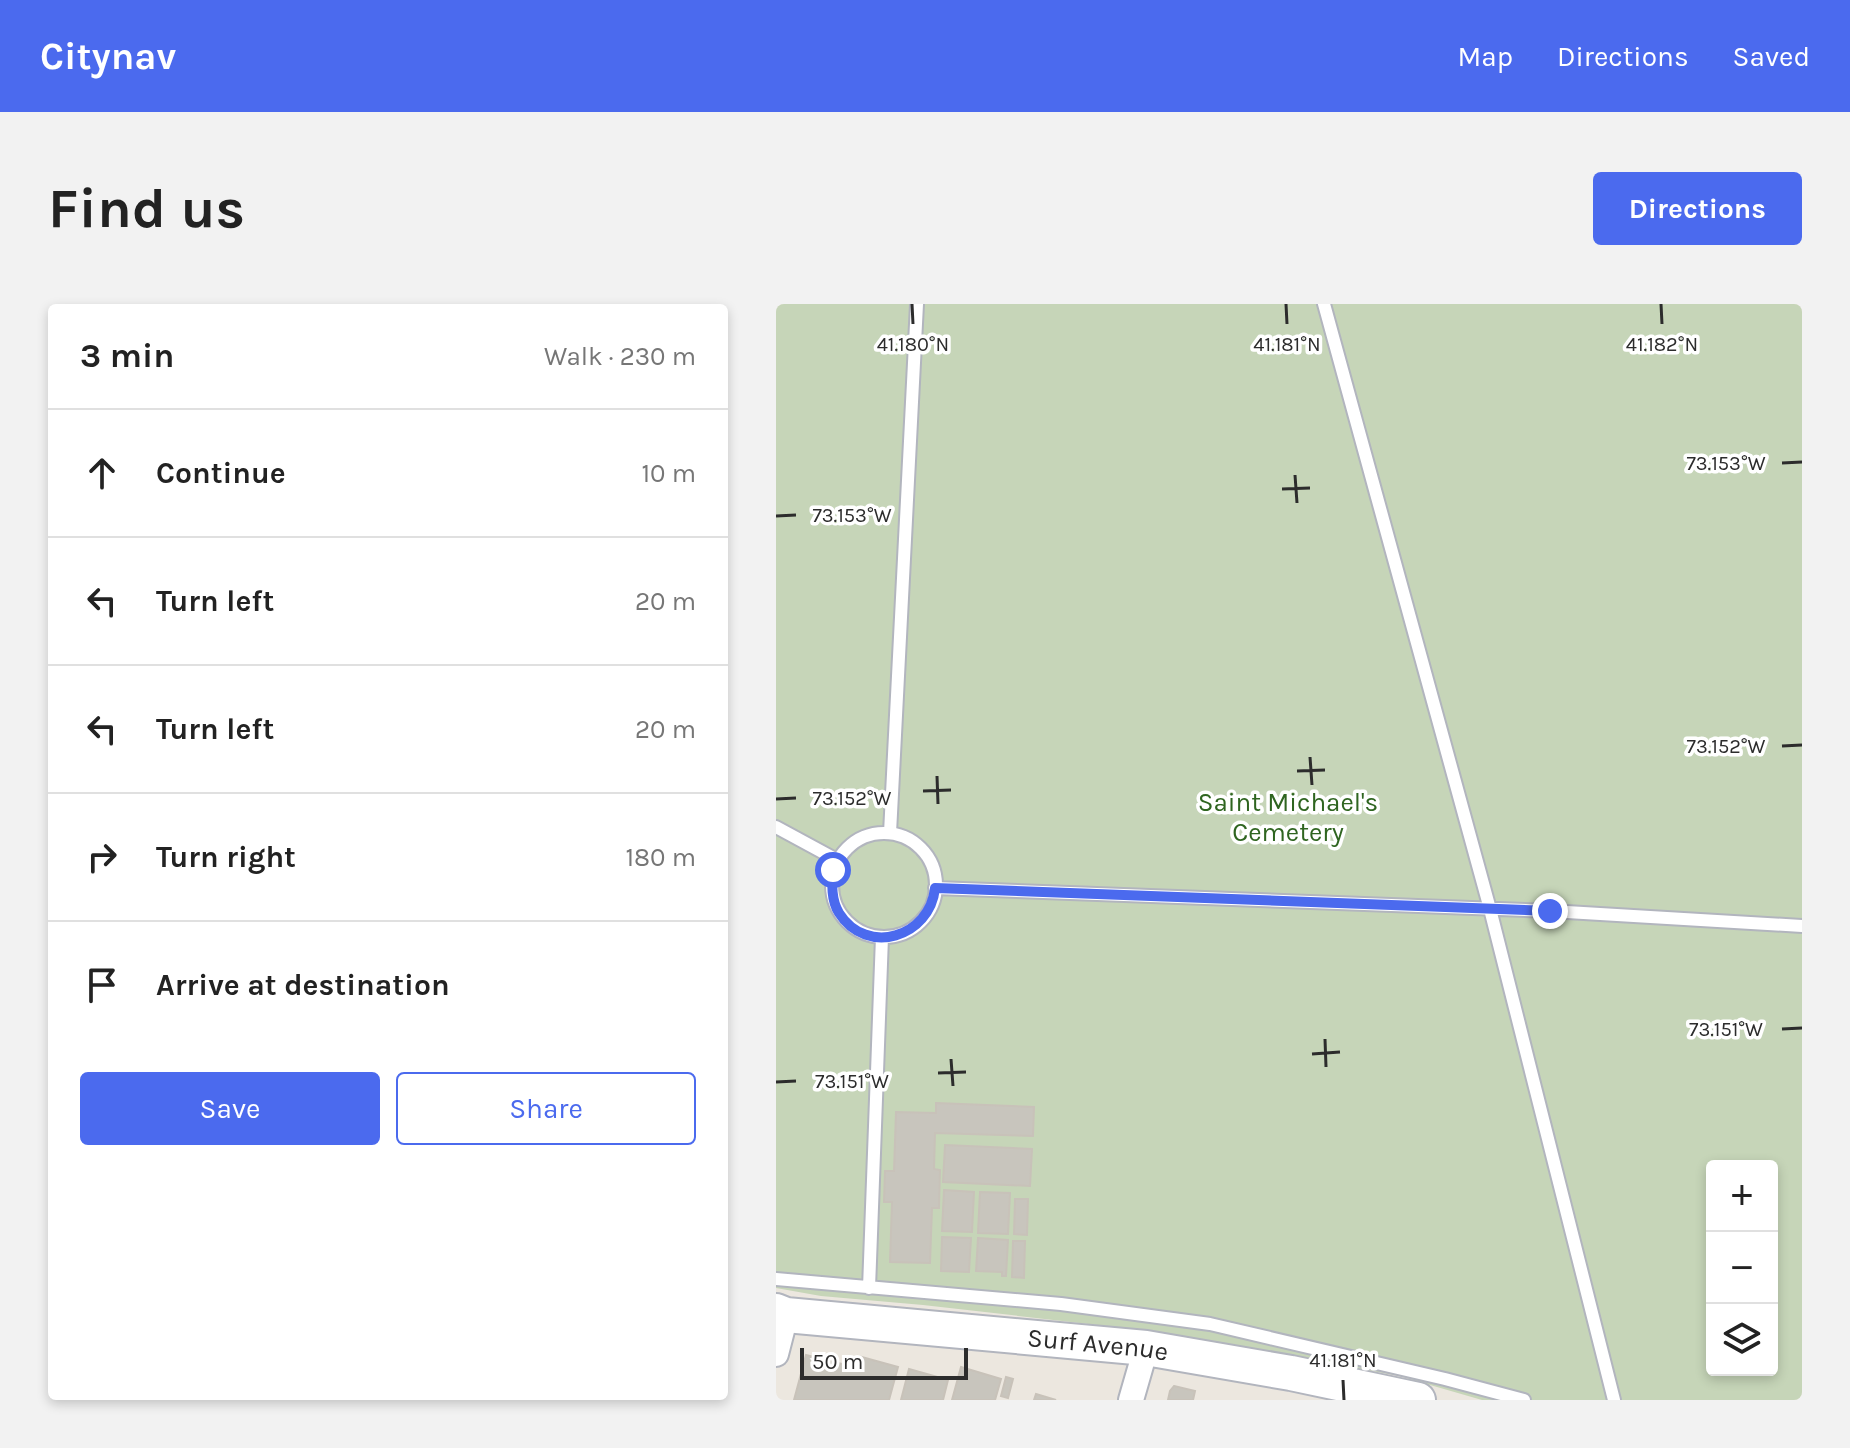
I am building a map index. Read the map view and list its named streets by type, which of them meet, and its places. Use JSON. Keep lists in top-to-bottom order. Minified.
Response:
{"streets":{"street":["Surf Avenue"]},"parks":["Saint Michael's Cemetery"],"scale_bar":"50 m","page":{"header":"Citynav","nav":["Map","Directions","Saved"],"buttons":["Directions",["Save","Share"]],"title":"Find us","heading":["3 min","Walk · 230 m"],"list":[["Continue","10 m"],["Turn left","20 m"],["Turn left","20 m"],["Turn right","180 m"],"Arrive at destination"],"map_buttons":["+","−"],"scale":"50 m"},"coordinates":["41.180°N","41.181°N","41.182°N","73.153°W","73.152°W","73.151°W"]}
